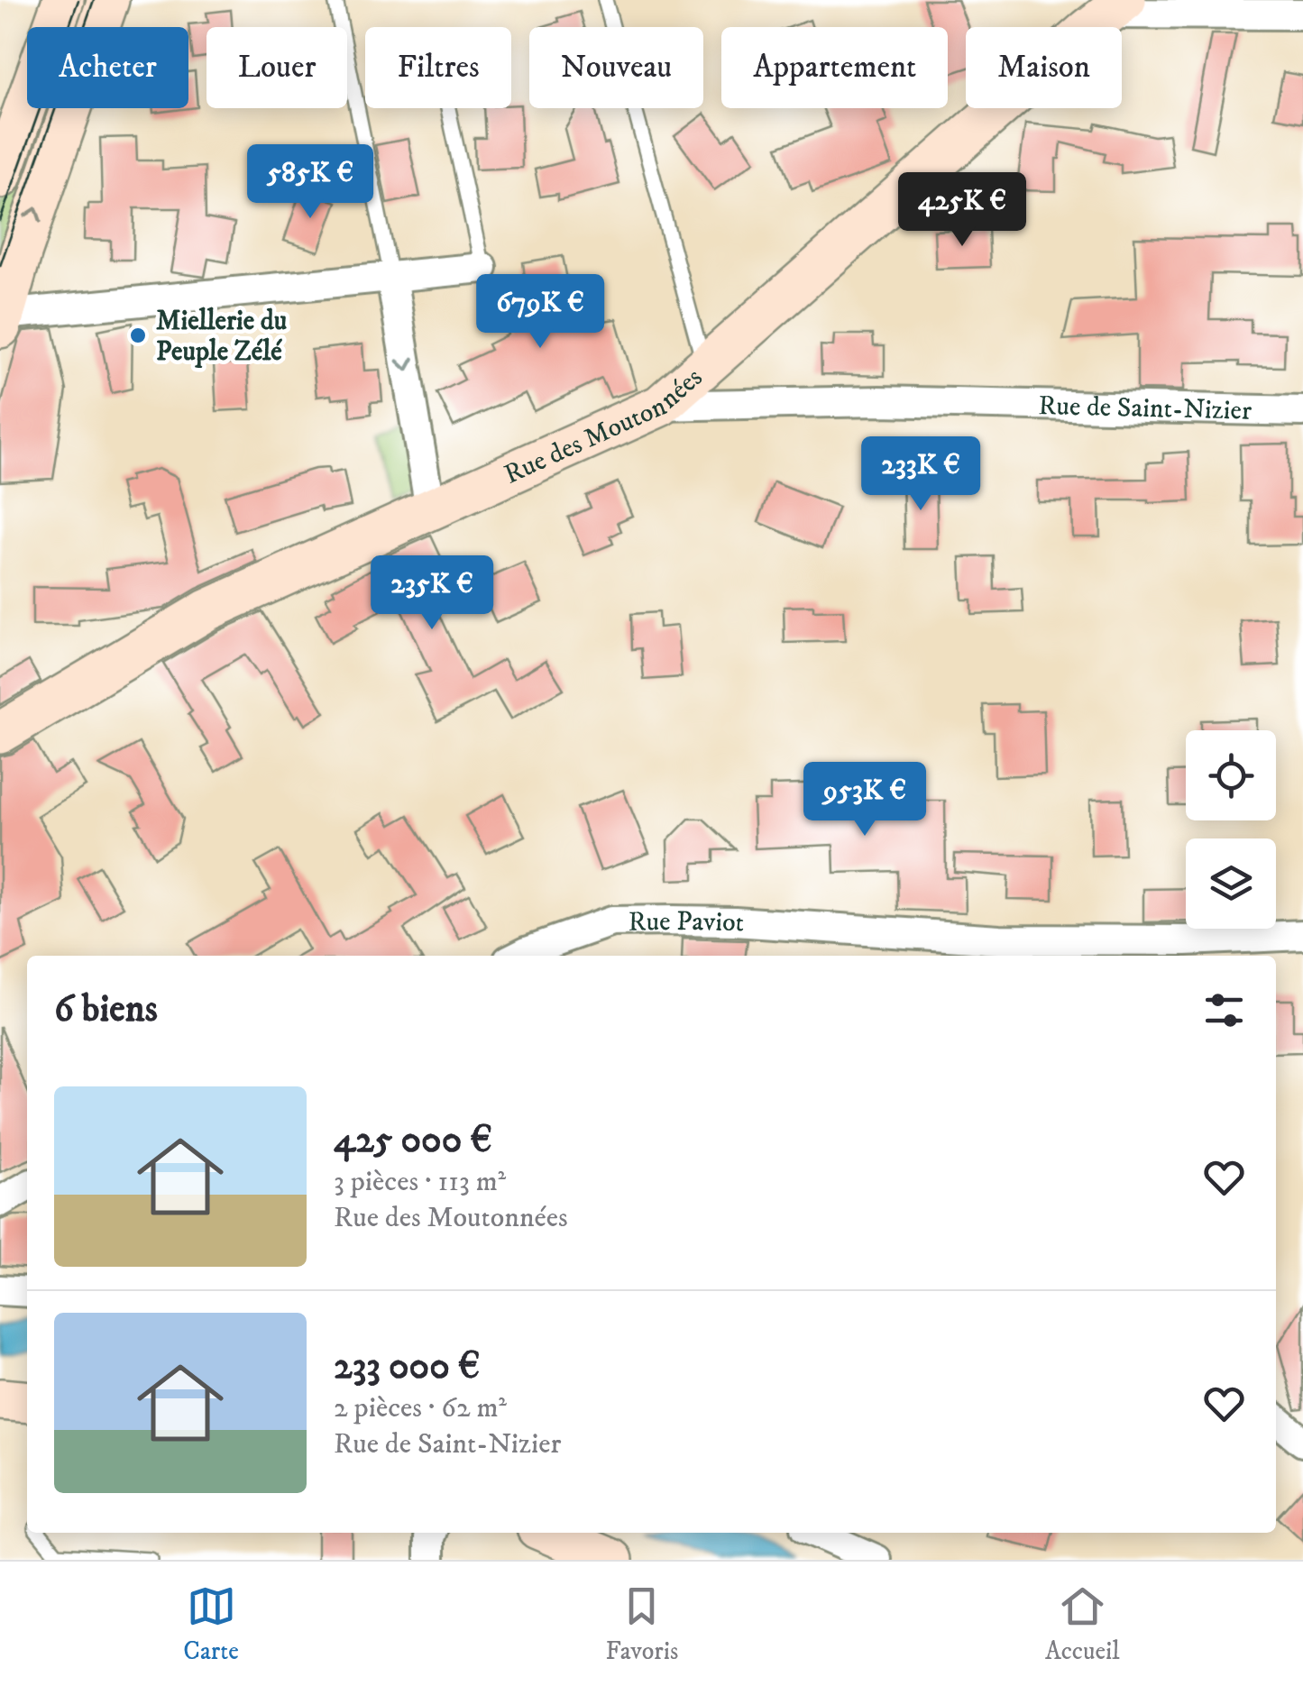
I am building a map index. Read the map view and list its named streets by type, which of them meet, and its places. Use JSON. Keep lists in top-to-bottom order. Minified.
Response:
{"streets":{"street":["Rue de Saint-Nizier","Rue des Moutonnées","Rue Paviot"]},"crossings":[["Rue de Saint-Nizier","Rue des Moutonnées"]],"places":["Miellerie du Peuple Zélé"],"page":{"chip":["Acheter","Louer","Filtres","Nouveau","Appartement","Maison"],"price":["585K €","425K €","679K €","233K €","235K €","953K €"],"heading":"6 biens","list":[{"name":"425 000 €","note":"3 pièces · 113 m² · Rue des Moutonnées"},{"name":"233 000 €","note":"2 pièces · 62 m² · Rue de Saint-Nizier"}],"tabs":["Carte","Favoris","Accueil"]}}
